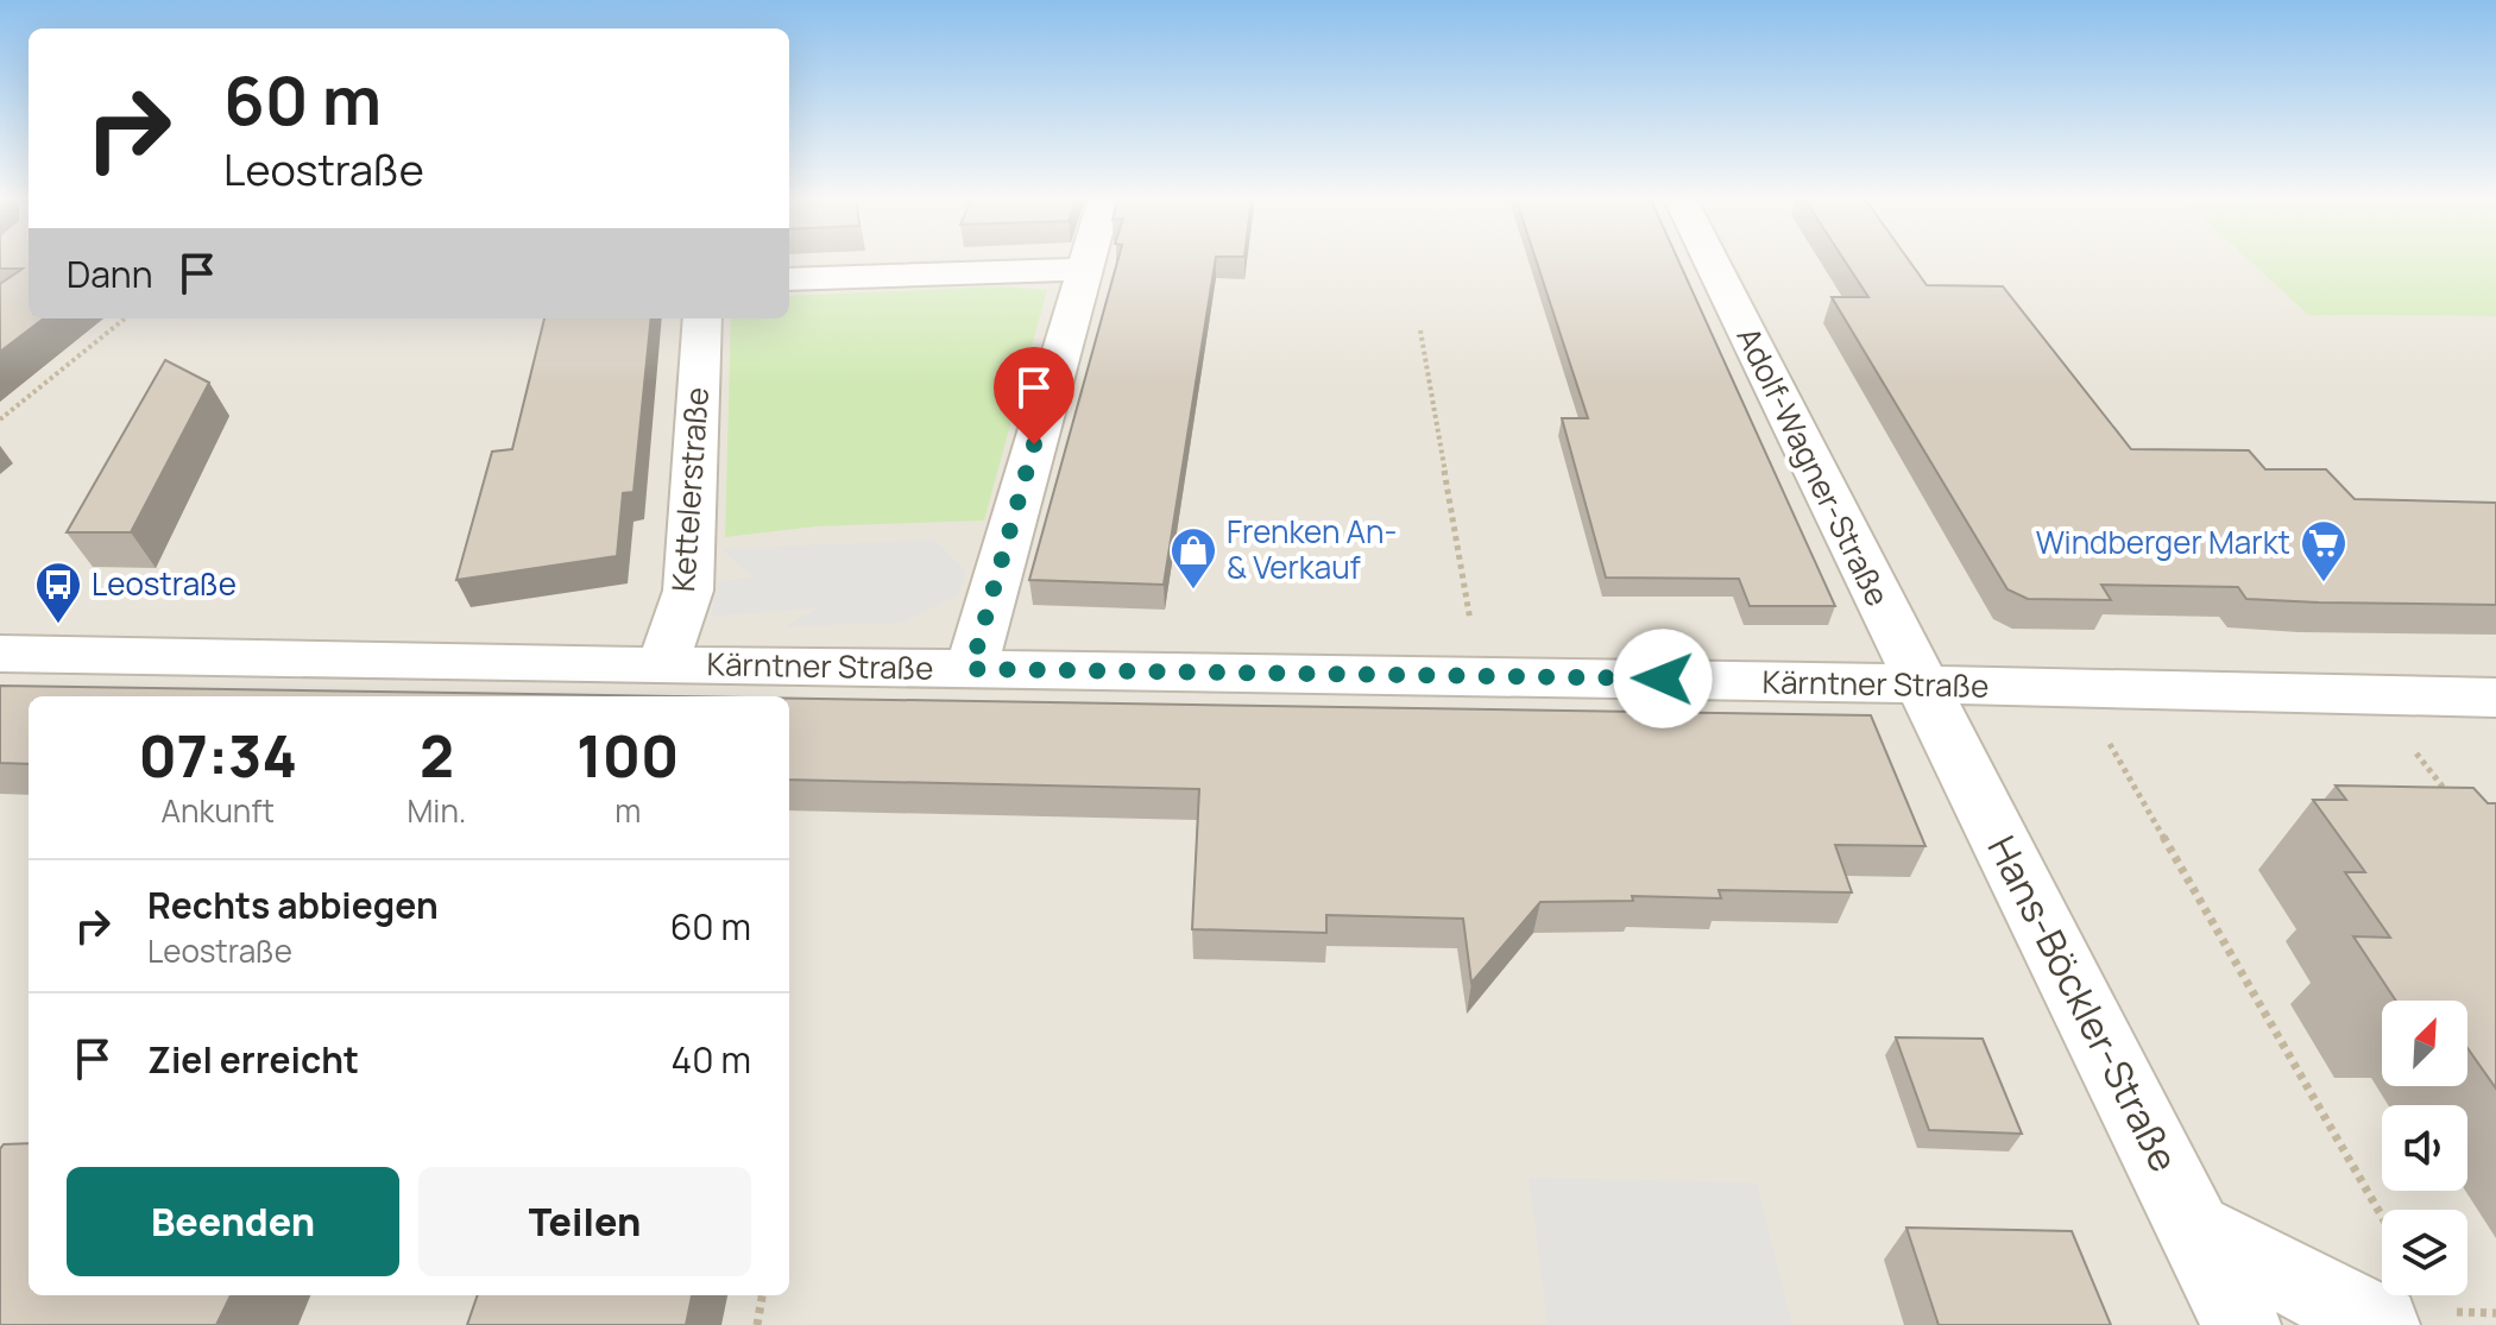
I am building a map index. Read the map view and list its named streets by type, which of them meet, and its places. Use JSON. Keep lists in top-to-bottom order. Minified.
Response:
{"streets":{"street":["Adolf-Wagner-Straße","Kettelerstraße","Kärntner Straße","Hans-Böckler-Straße"]},"crossings":[["Adolf-Wagner-Straße","Kärntner Straße"],["Adolf-Wagner-Straße","Hans-Böckler-Straße"],["Kettelerstraße","Kärntner Straße"],["Kärntner Straße","Hans-Böckler-Straße"]],"places":{"supermarket":["Windberger Markt"],"shop":["Frenken An- & Verkauf"],"bus stop":["Leostraße"]},"north":"top right","page":{"turn":["60 m","Leostraße"],"then":"Dann","eta":["07:34","Ankunft","2","Min.","100","m"],"list":[{"name":"Rechts abbiegen","note":"Leostraße","value":"60 m"},{"name":"Ziel erreicht","value":"40 m"}],"buttons":["Beenden","Teilen"]}}
